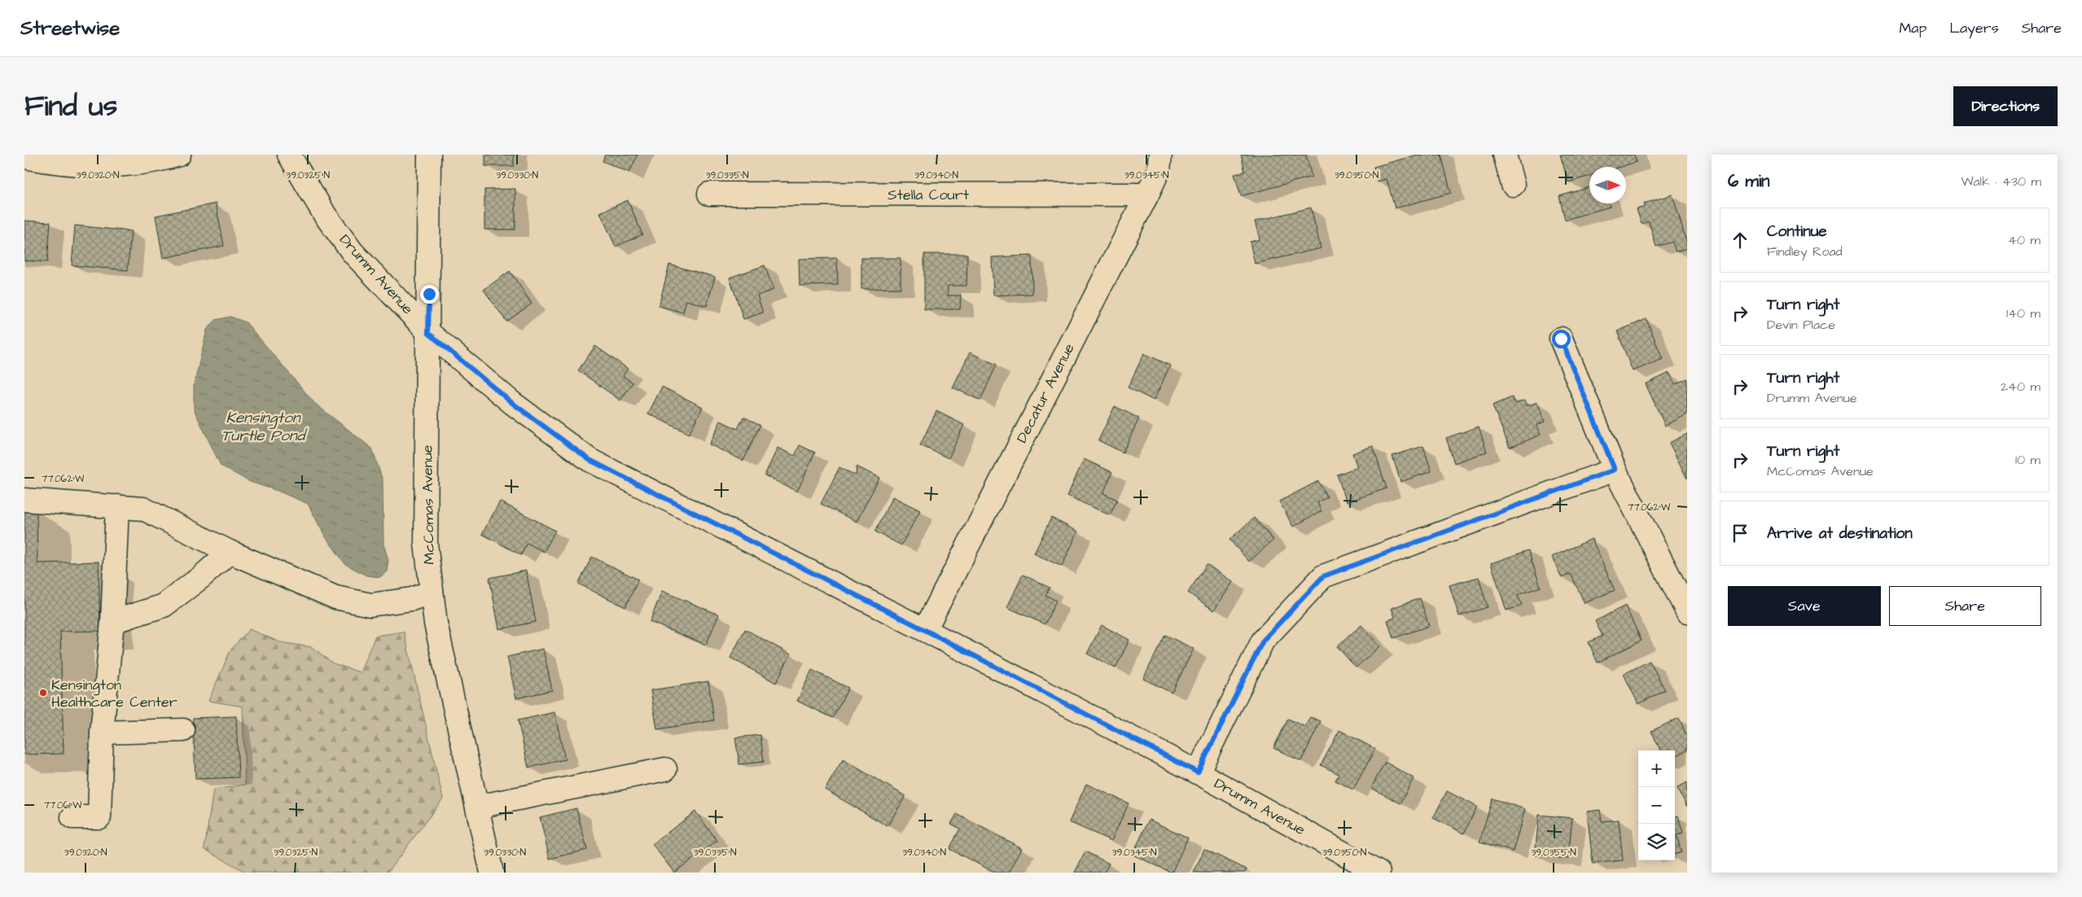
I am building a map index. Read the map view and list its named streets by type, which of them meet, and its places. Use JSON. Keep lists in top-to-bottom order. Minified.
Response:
{"streets":{"street":["Stella Court","Drumm Avenue","Decatur Avenue","McComas Avenue"]},"crossings":[["Stella Court","Decatur Avenue"],["Drumm Avenue","Decatur Avenue"],["Drumm Avenue","McComas Avenue"]],"water":["Kensington Turtle Pond"],"places":["Kensington Healthcare Center"],"north":"right","page":{"header":"Streetwise","nav":["Map","Layers","Share"],"title":"Find us","buttons":["Directions",["Save","Share"]],"heading":["6 min","Walk · 430 m"],"list":[["Continue","Findley Road","40 m"],["Turn right","Devin Place","140 m"],["Turn right","Drumm Avenue","240 m"],["Turn right","McComas Avenue","10 m"],"Arrive at destination"],"map_buttons":["+","−"]},"coordinates":["39.0320°N","39.0325°N","39.0330°N","39.0335°N","39.0340°N","39.0345°N","39.0350°N","77.062°W","77.061°W","39.0355°N"]}
